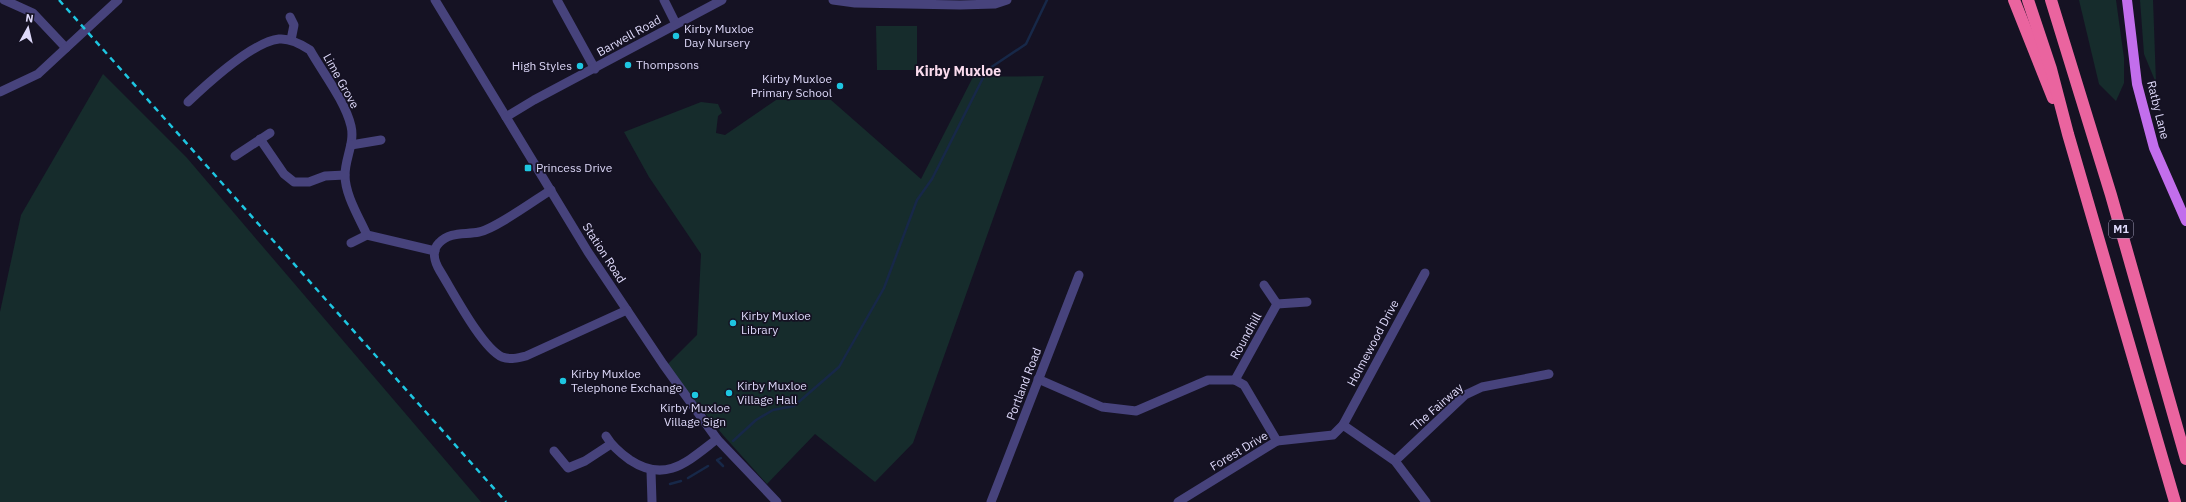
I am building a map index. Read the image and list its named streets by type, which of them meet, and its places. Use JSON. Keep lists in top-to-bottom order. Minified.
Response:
{"streets":{"highway":["M1"],"main road":["Ratby Lane"],"street":["Barwell Road","Lime Grove","Station Road","Roundhill","Holmewood Drive","Portland Road","The Fairway","Forest Drive"]},"crossings":[["Barwell Road","Station Road"],["Holmewood Drive","Forest Drive"]],"districts":["Kirby Muxloe"],"places":{"other":["Kirby Muxloe Day Nursery","Thompsons","High Styles","Kirby Muxloe Primary School","Kirby Muxloe Library","Kirby Muxloe Telephone Exchange","Kirby Muxloe Village Hall","Kirby Muxloe Village Sign"],"transit":["Princess Drive"]},"north":"top"}
